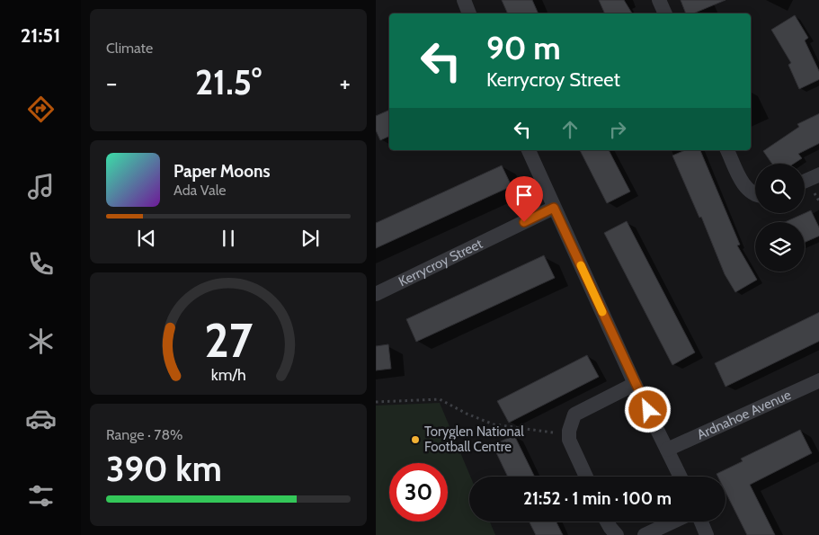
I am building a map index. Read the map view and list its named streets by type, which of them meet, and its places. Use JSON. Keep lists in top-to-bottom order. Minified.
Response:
{"streets":{"street":["Kerrycroy Street","Ardnahoe Avenue"]},"places":["Toryglen National Football Centre"],"page":{"tabs":"21:51","tile":["Climate",["Range · 78%","390 km"]],"turn":["90 m","Kerrycroy Street"],"heat":["−","21.5°","+"],"song":["Paper Moons","Ada Vale"],"limit":"30","trip":"21:52 · 1 min · 100 m","gauge":["27","km/h"]}}
